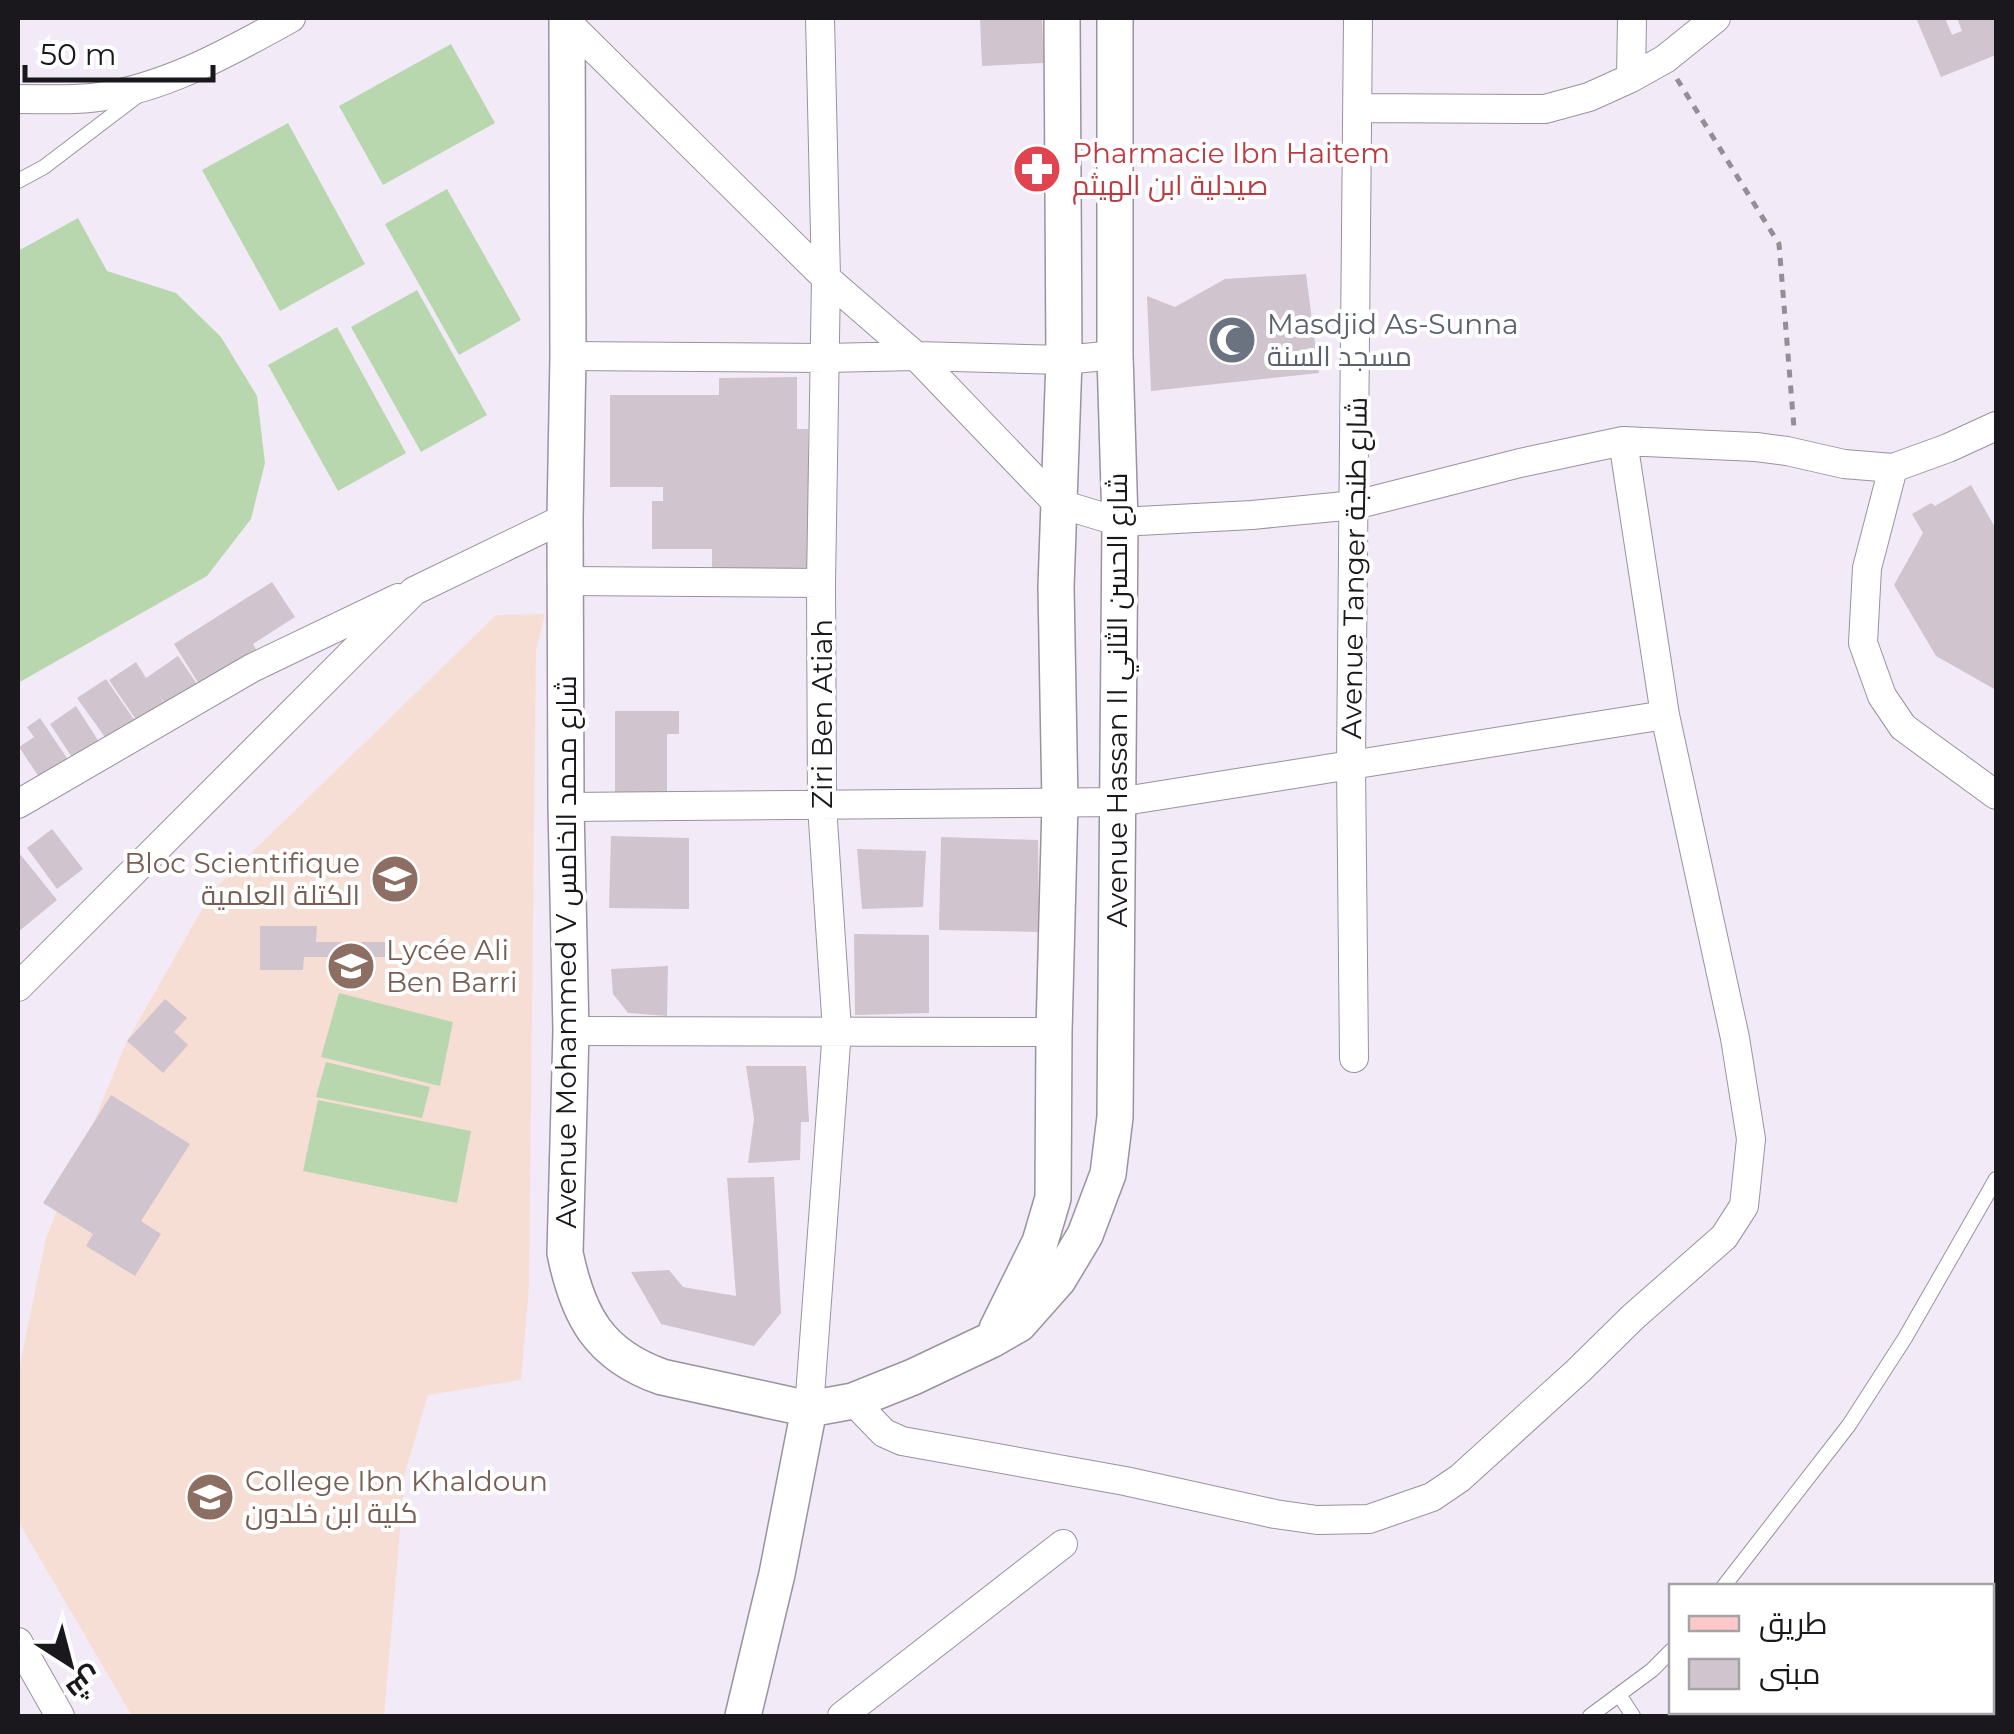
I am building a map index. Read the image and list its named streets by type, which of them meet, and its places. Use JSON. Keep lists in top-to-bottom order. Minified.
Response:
{"streets":{"street":["Avenue Tanger شارع طنجة","Avenue Hassan II شارع الحسن الثاني","Ziri Ben Atiah","Avenue Mohammed V شارع محمد الخامس"]},"crossings":[["Avenue Hassan II شارع الحسن الثاني","Ziri Ben Atiah"],["Avenue Hassan II شارع الحسن الثاني","Avenue Mohammed V شارع محمد الخامس"],["Ziri Ben Atiah","Avenue Mohammed V شارع محمد الخامس"]],"places":{"pharmacy":["Pharmacie Ibn Haitem صيدلية ابن الهيثم"],"mosque":["Masdjid As-Sunna مسجد السنة"],"school or university":["Bloc Scientifique الكتلة العلمية","Lycée Ali Ben Barri","College Ibn Khaldoun كلية ابن خلدون"]},"legend":["طريق","مبنى"],"scale_bar":"50 m","north":"bottom right"}
